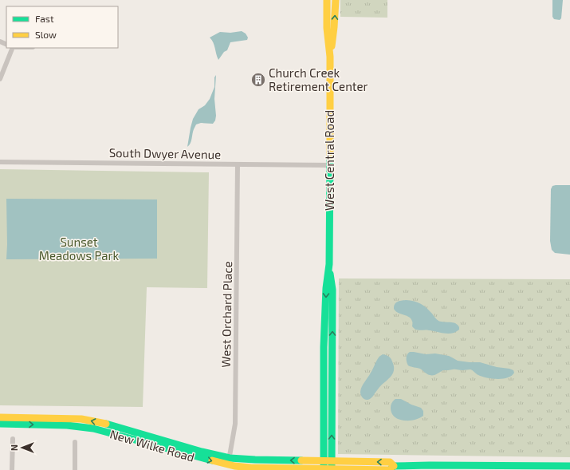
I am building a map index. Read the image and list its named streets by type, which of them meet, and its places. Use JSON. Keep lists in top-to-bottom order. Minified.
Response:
{"streets":{"main road":["West Central Road","New Wilke Road"],"street":["South Dwyer Avenue","West Orchard Place"]},"crossings":[["South Dwyer Avenue","West Central Road"],["South Dwyer Avenue","West Orchard Place"],["West Central Road","New Wilke Road"],["West Orchard Place","New Wilke Road"]],"parks":["Sunset Meadows Park"],"places":{"building":["Church Creek Retirement Center"]},"legend":["Fast","Slow"],"north":"left"}
